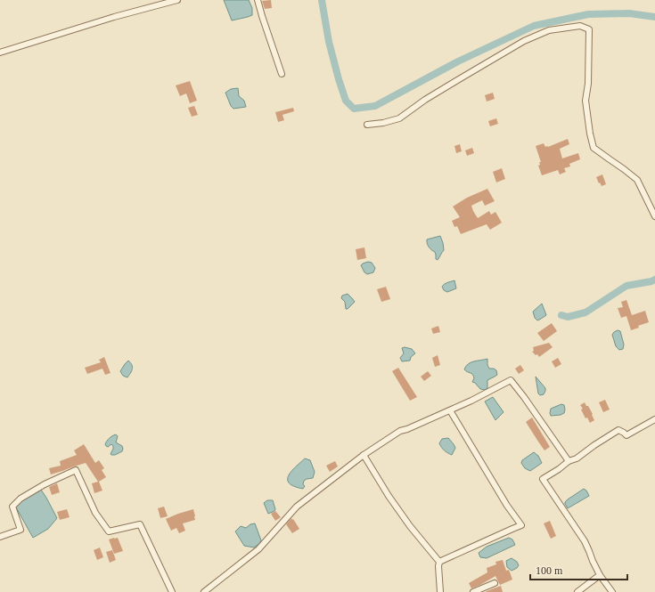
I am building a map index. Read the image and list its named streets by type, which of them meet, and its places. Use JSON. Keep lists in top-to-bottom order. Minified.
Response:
{"scale_bar":"100 m"}
